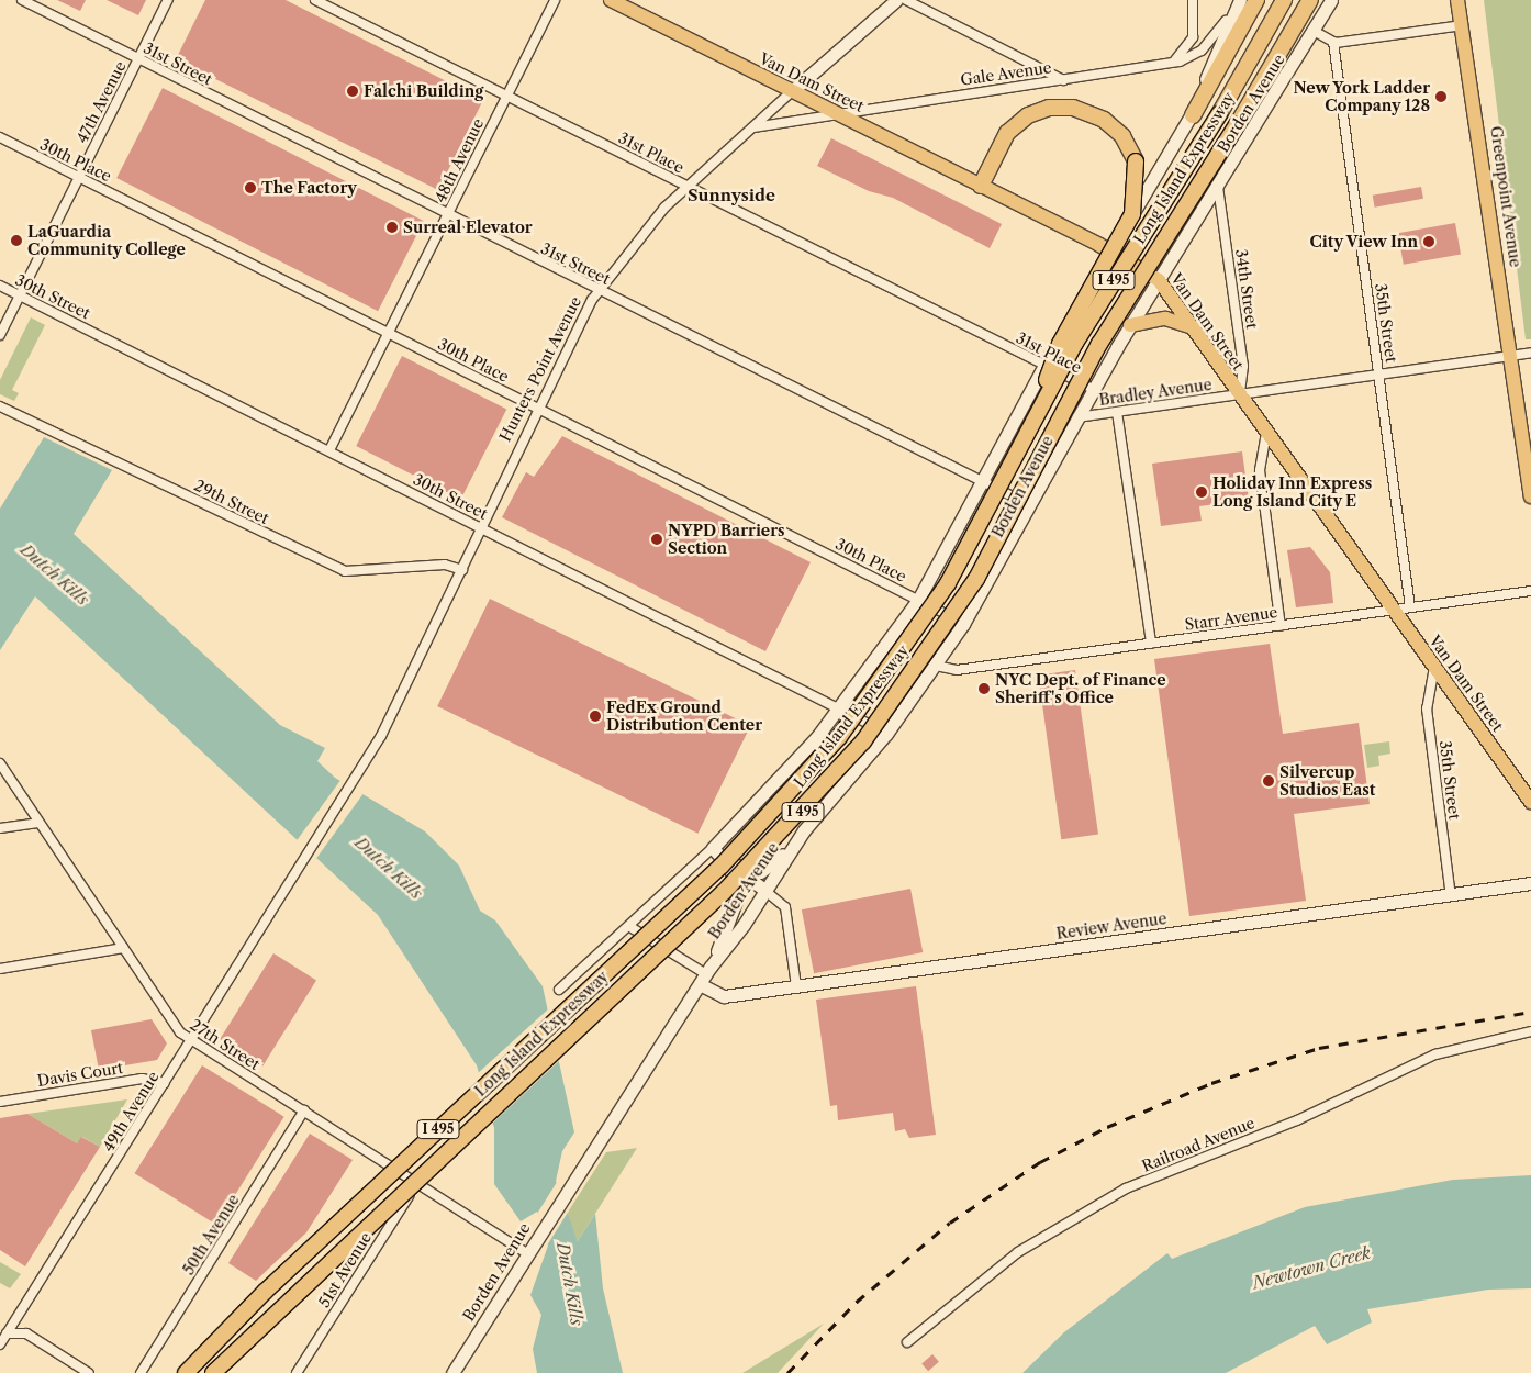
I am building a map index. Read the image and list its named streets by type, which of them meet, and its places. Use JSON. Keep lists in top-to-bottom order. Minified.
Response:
{"streets":{"highway":["Long Island Expressway","I 495"],"main road":["Van Dam Street","Borden Avenue","Greenpoint Avenue","Hunters Point Avenue","Review Avenue"],"street":["31st Street","Gale Avenue","47th Avenue","31st Place","30th Place","48th Avenue","34th Street","30th Street","35th Street","Bradley Avenue","29th Street","Starr Avenue","27th Street","Davis Court","49th Avenue","Railroad Avenue","50th Avenue","51st Avenue"]},"crossings":[["31st Street","47th Avenue"],["31st Street","Borden Avenue"],["31st Street","48th Avenue"],["31st Street","Hunters Point Avenue"],["Gale Avenue","Van Dam Street"],["Gale Avenue","Hunters Point Avenue"],["Van Dam Street","Borden Avenue"],["Van Dam Street","34th Street"],["Van Dam Street","35th Street"],["Van Dam Street","Hunters Point Avenue"],["Van Dam Street","Bradley Avenue"],["Van Dam Street","Starr Avenue"],["47th Avenue","30th Place"],["47th Avenue","30th Street"],["Borden Avenue","31st Place"],["Borden Avenue","30th Place"],["Borden Avenue","34th Street"],["Borden Avenue","30th Street"],["Borden Avenue","Bradley Avenue"],["Borden Avenue","Starr Avenue"],["Borden Avenue","Review Avenue"],["Borden Avenue","27th Street"],["31st Place","48th Avenue"],["31st Place","Hunters Point Avenue"],["30th Place","48th Avenue"],["30th Place","Hunters Point Avenue"],["48th Avenue","30th Street"],["Greenpoint Avenue","Bradley Avenue"],["34th Street","Bradley Avenue"],["30th Street","Hunters Point Avenue"],["35th Street","Bradley Avenue"],["35th Street","Starr Avenue"],["35th Street","Review Avenue"],["Hunters Point Avenue","29th Street"],["Hunters Point Avenue","49th Avenue"],["27th Street","49th Avenue"],["27th Street","50th Avenue"],["27th Street","51st Avenue"],["Davis Court","49th Avenue"]],"districts":["Sunnyside"],"water":["Dutch Kills","Newtown Creek"],"places":["Falchi Building","New York Ladder Company 128","The Factory","Surreal Elevator","LaGuardia Community College","City View Inn","Holiday Inn Express Long Island City E","NYPD Barriers Section","NYC Dept. of Finance Sheriff's Office","FedEx Ground Distribution Center","Silvercup Studios East"]}
